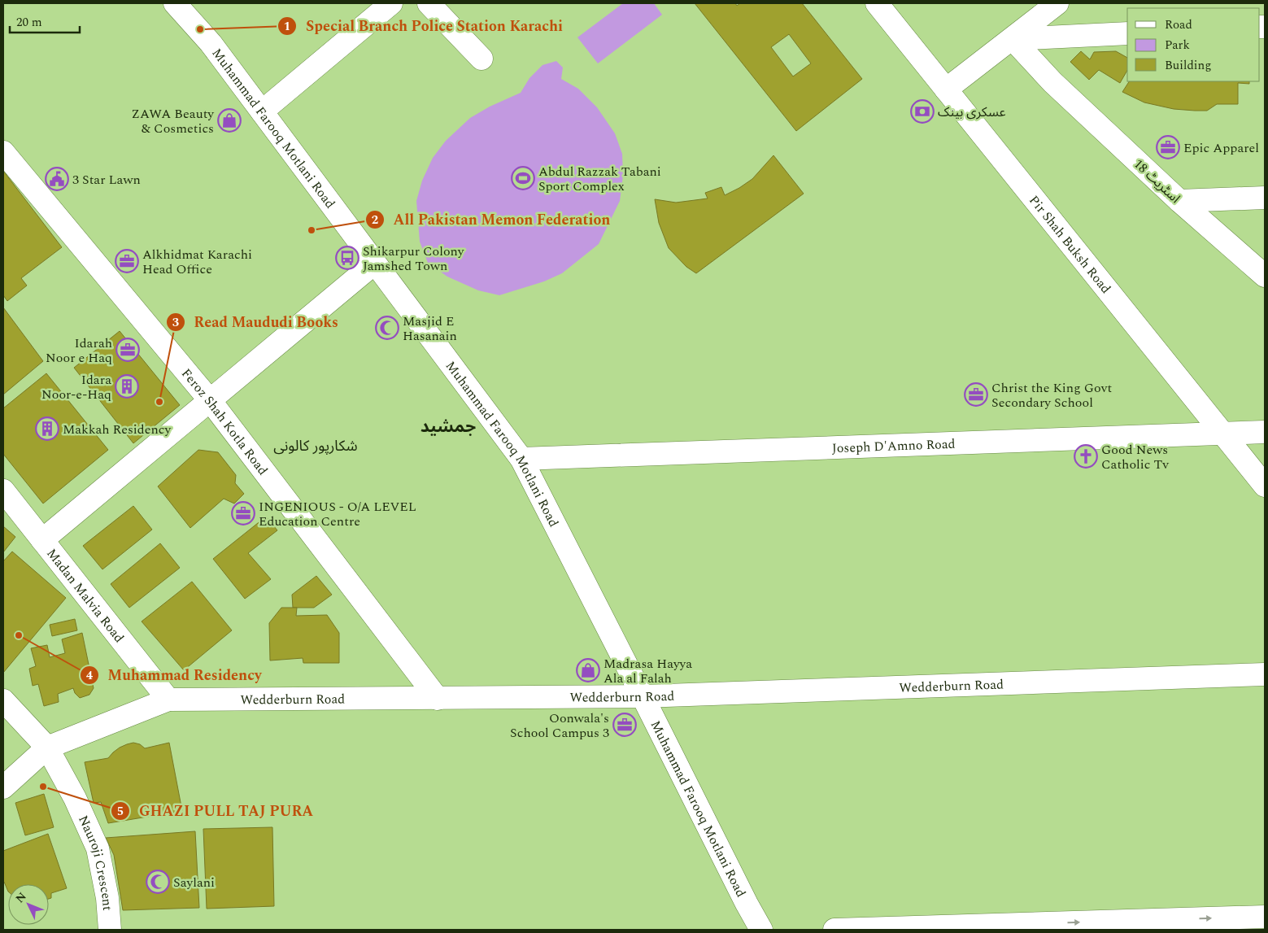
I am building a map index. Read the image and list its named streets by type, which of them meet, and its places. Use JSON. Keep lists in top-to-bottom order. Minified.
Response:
{"streets":{"street":["Muhammad Farooq Motlani Road","اسٹریٹ 18","Pir Shah Buksh Road","Feroz Shah Kotla Road","Joseph D'Amno Road","Madan Malvia Road","Wedderburn Road","Nauroji Crescent"]},"crossings":[["Muhammad Farooq Motlani Road","Joseph D'Amno Road"],["Muhammad Farooq Motlani Road","Wedderburn Road"],["Pir Shah Buksh Road","Joseph D'Amno Road"],["Feroz Shah Kotla Road","Wedderburn Road"],["Madan Malvia Road","Wedderburn Road"],["Wedderburn Road","Nauroji Crescent"]],"districts":["جمشید","شکارپور کالونی"],"places":{"other":["Special Branch Police Station Karachi","All Pakistan Memon Federation","Read Maududi Books","Muhammad Residency","GHAZI PULL TAJ PURA"],"bank":["عسکری بینک"],"shop":["ZAWA Beauty & Cosmetics","Madrasa Hayya Ala al Falah"],"office":["Epic Apparel","Alkhidmat Karachi Head Office","Idarah Noor e Haq","Christ the King Govt Secondary School","INGENIOUS - O/A LEVEL Education Centre","Oonwala's School Campus 3"],"sports":["Abdul Razzak Tabani Sport Complex"],"public building":["3 Star Lawn"],"bus stop":["Shikarpur Colony Jamshed Town"],"mosque":["Masjid E Hasanain","Saylani"],"building":["Idara Noor-e-Haq","Makkah Residency"],"church":["Good News Catholic Tv"]},"legend":["Road","Park","Building"],"scale_bar":"20 m","north":"top left"}
